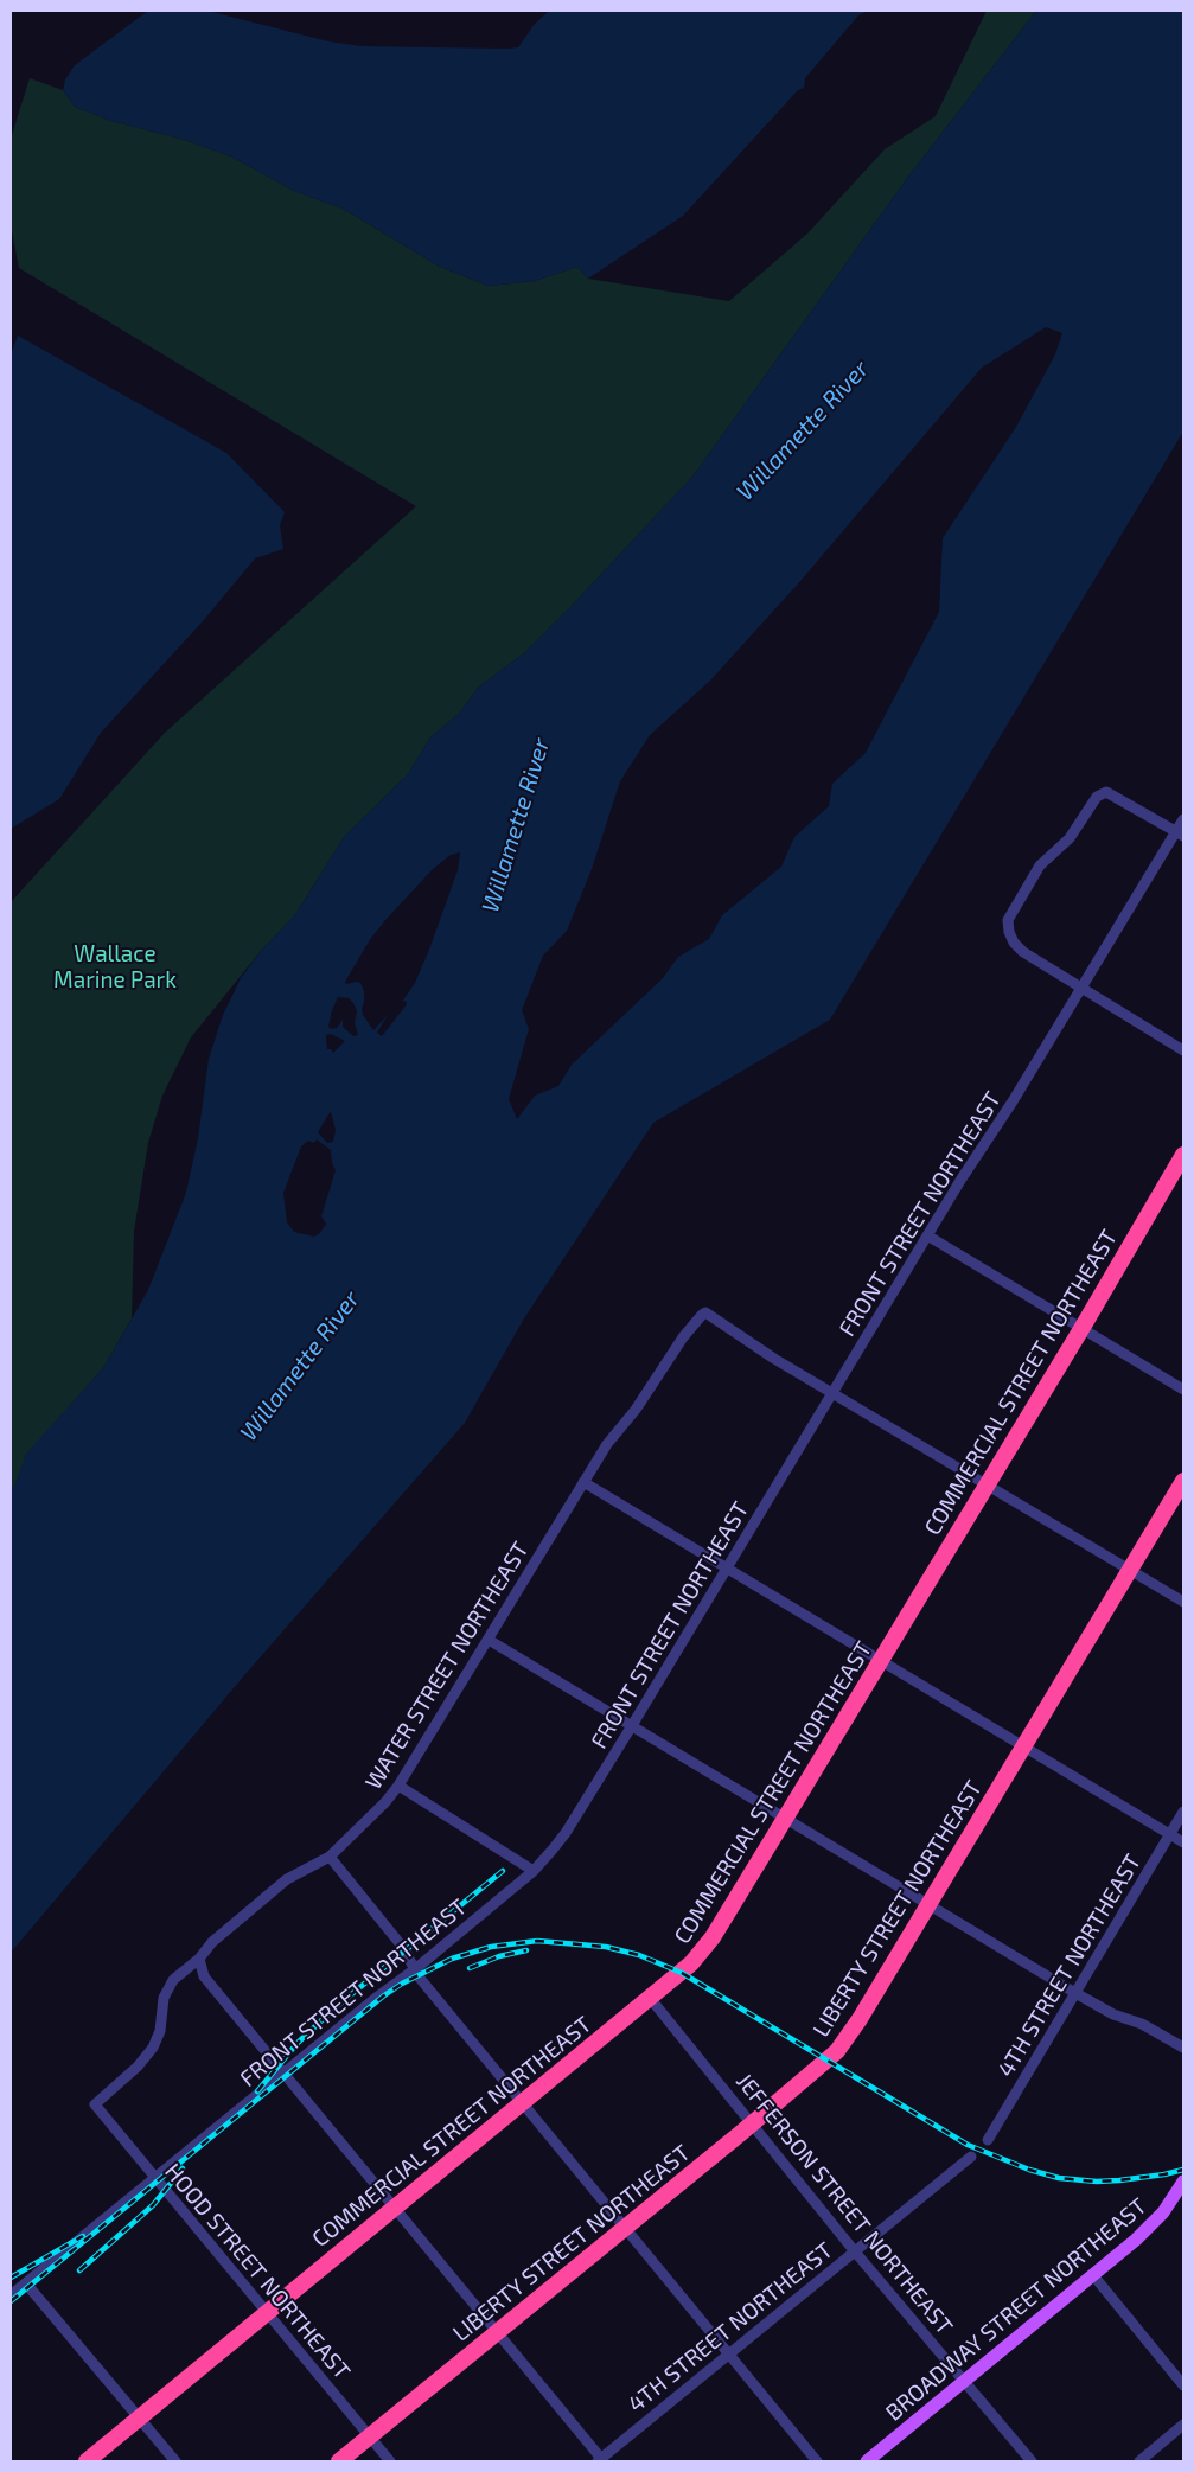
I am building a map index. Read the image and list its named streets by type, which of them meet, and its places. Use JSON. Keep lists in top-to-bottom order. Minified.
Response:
{"streets":{"highway":["COMMERCIAL STREET NORTHEAST","LIBERTY STREET NORTHEAST"],"main road":["BROADWAY STREET NORTHEAST"],"street":["FRONT STREET NORTHEAST","WATER STREET NORTHEAST","4TH STREET NORTHEAST","JEFFERSON STREET NORTHEAST","HOOD STREET NORTHEAST"]},"crossings":[["FRONT STREET NORTHEAST","WATER STREET NORTHEAST"],["FRONT STREET NORTHEAST","HOOD STREET NORTHEAST"],["COMMERCIAL STREET NORTHEAST","JEFFERSON STREET NORTHEAST"],["COMMERCIAL STREET NORTHEAST","HOOD STREET NORTHEAST"],["WATER STREET NORTHEAST","HOOD STREET NORTHEAST"],["LIBERTY STREET NORTHEAST","JEFFERSON STREET NORTHEAST"],["LIBERTY STREET NORTHEAST","HOOD STREET NORTHEAST"],["4TH STREET NORTHEAST","JEFFERSON STREET NORTHEAST"],["JEFFERSON STREET NORTHEAST","BROADWAY STREET NORTHEAST"]],"water":["Willamette River"],"parks":["Wallace Marine Park"]}
